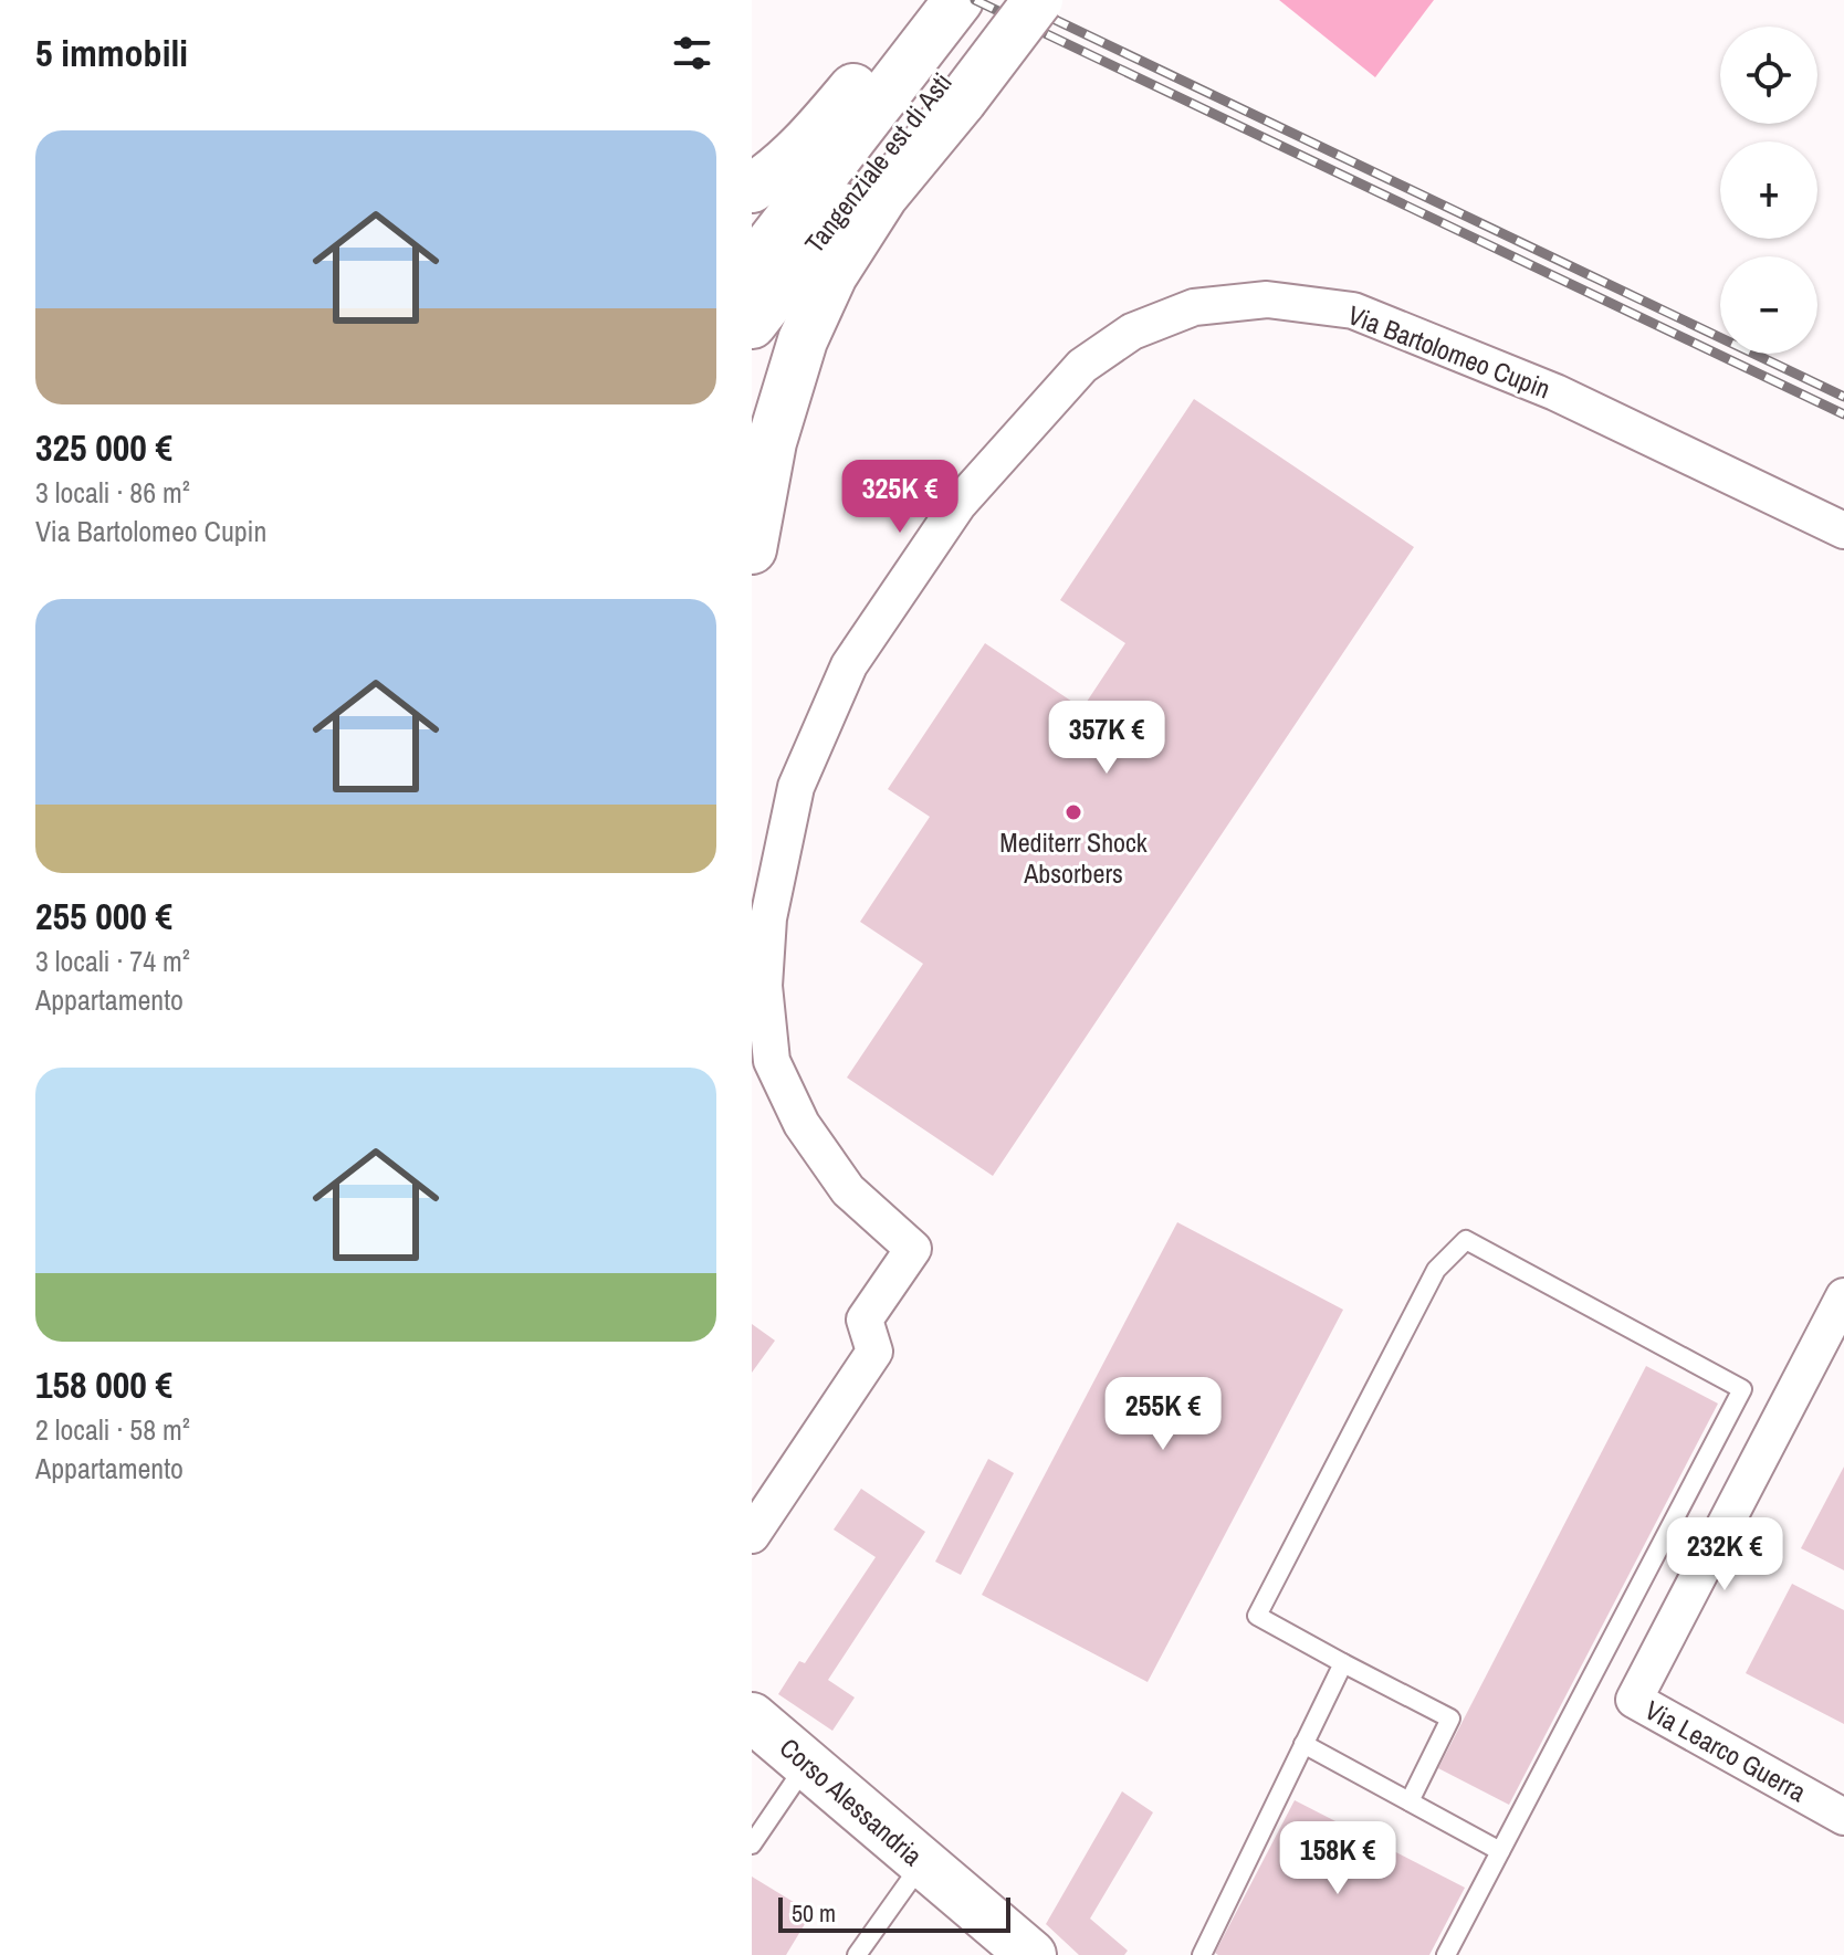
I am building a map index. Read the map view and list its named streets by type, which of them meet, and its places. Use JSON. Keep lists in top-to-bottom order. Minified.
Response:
{"streets":{"main road":["Tangenziale est di Asti","Corso Alessandria"],"street":["Via Bartolomeo Cupin","Via Learco Guerra"]},"places":["Mediterr Shock Absorbers"],"scale_bar":"50 m","page":{"heading":"5 immobili","map_buttons":["+","−"],"list":[{"name":"325 000 €","note":"3 locali · 86 m² · Via Bartolomeo Cupin"},{"name":"255 000 €","note":"3 locali · 74 m² · Appartamento"},{"name":"158 000 €","note":"2 locali · 58 m² · Appartamento"}],"price":["325K €","357K €","255K €","232K €","158K €"],"scale":"50 m"}}
